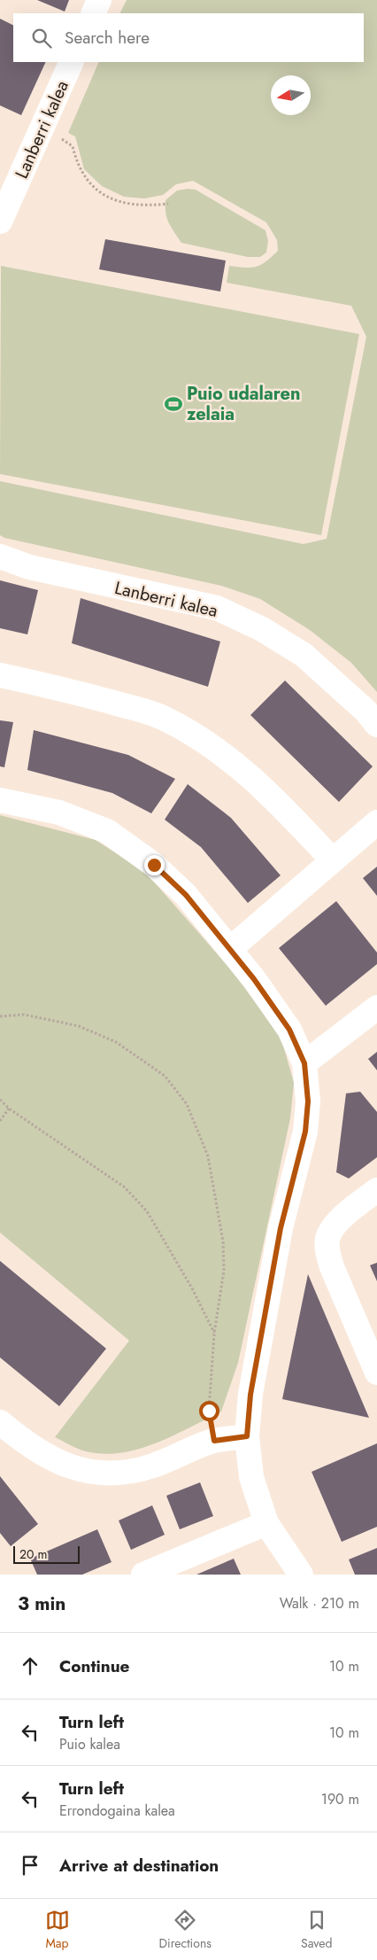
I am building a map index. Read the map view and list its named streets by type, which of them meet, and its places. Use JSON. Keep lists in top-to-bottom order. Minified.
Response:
{"streets":{"street":["Lanberri kalea"]},"places":{"sports":["Puio udalaren zelaia"]},"scale_bar":"20 m","north":"left","page":{"search":"Search here","scale":"20 m","heading":["3 min","Walk · 210 m"],"list":[["Continue","10 m"],["Turn left","Puio kalea","10 m"],["Turn left","Errondogaina kalea","190 m"],"Arrive at destination"],"nav":["Map","Directions","Saved"]}}
